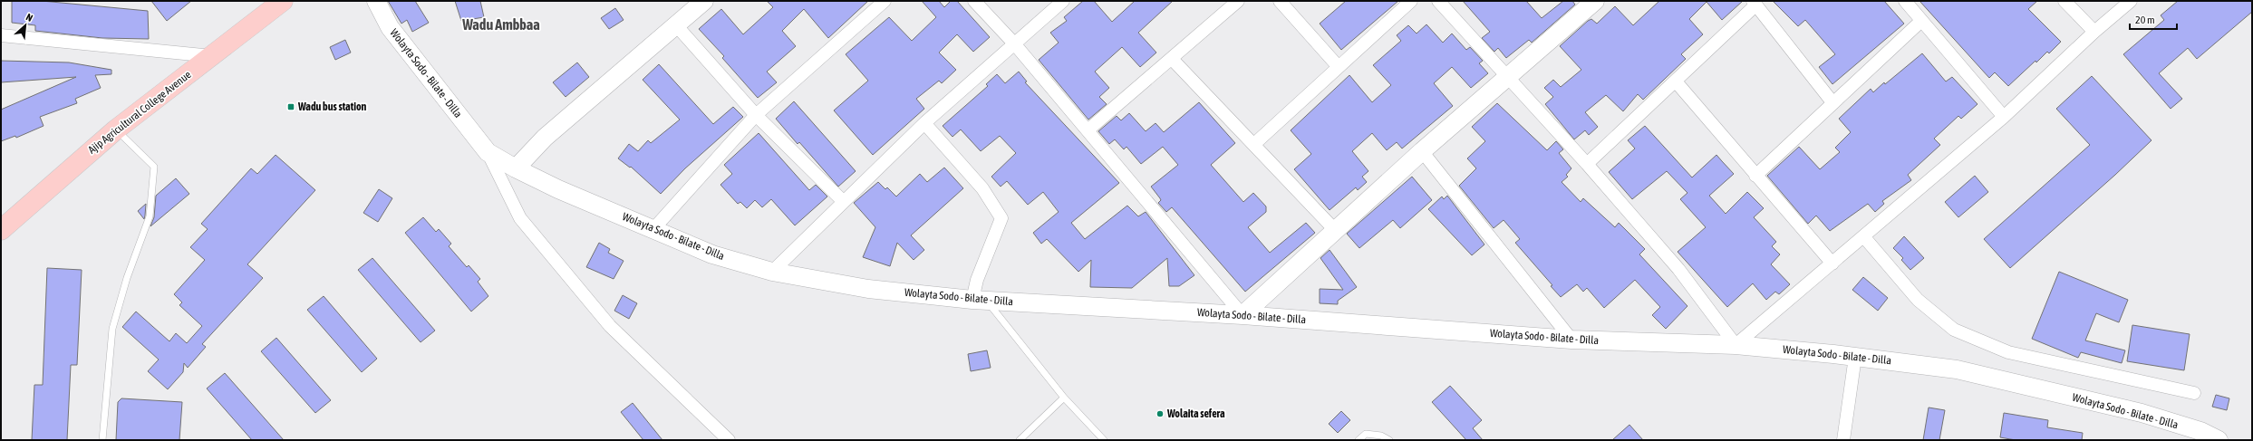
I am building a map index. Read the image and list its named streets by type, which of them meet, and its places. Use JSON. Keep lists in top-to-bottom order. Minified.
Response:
{"streets":{"main road":["Wolayta Sodo - Bilate - Dilla","Ajip Agricultural College Avenue"]},"districts":["Wadu Ambbaa"],"places":{"transit":["Wadu bus station"],"other":["Wolaita sefera"]},"scale_bar":"20 m","north":"top right"}
